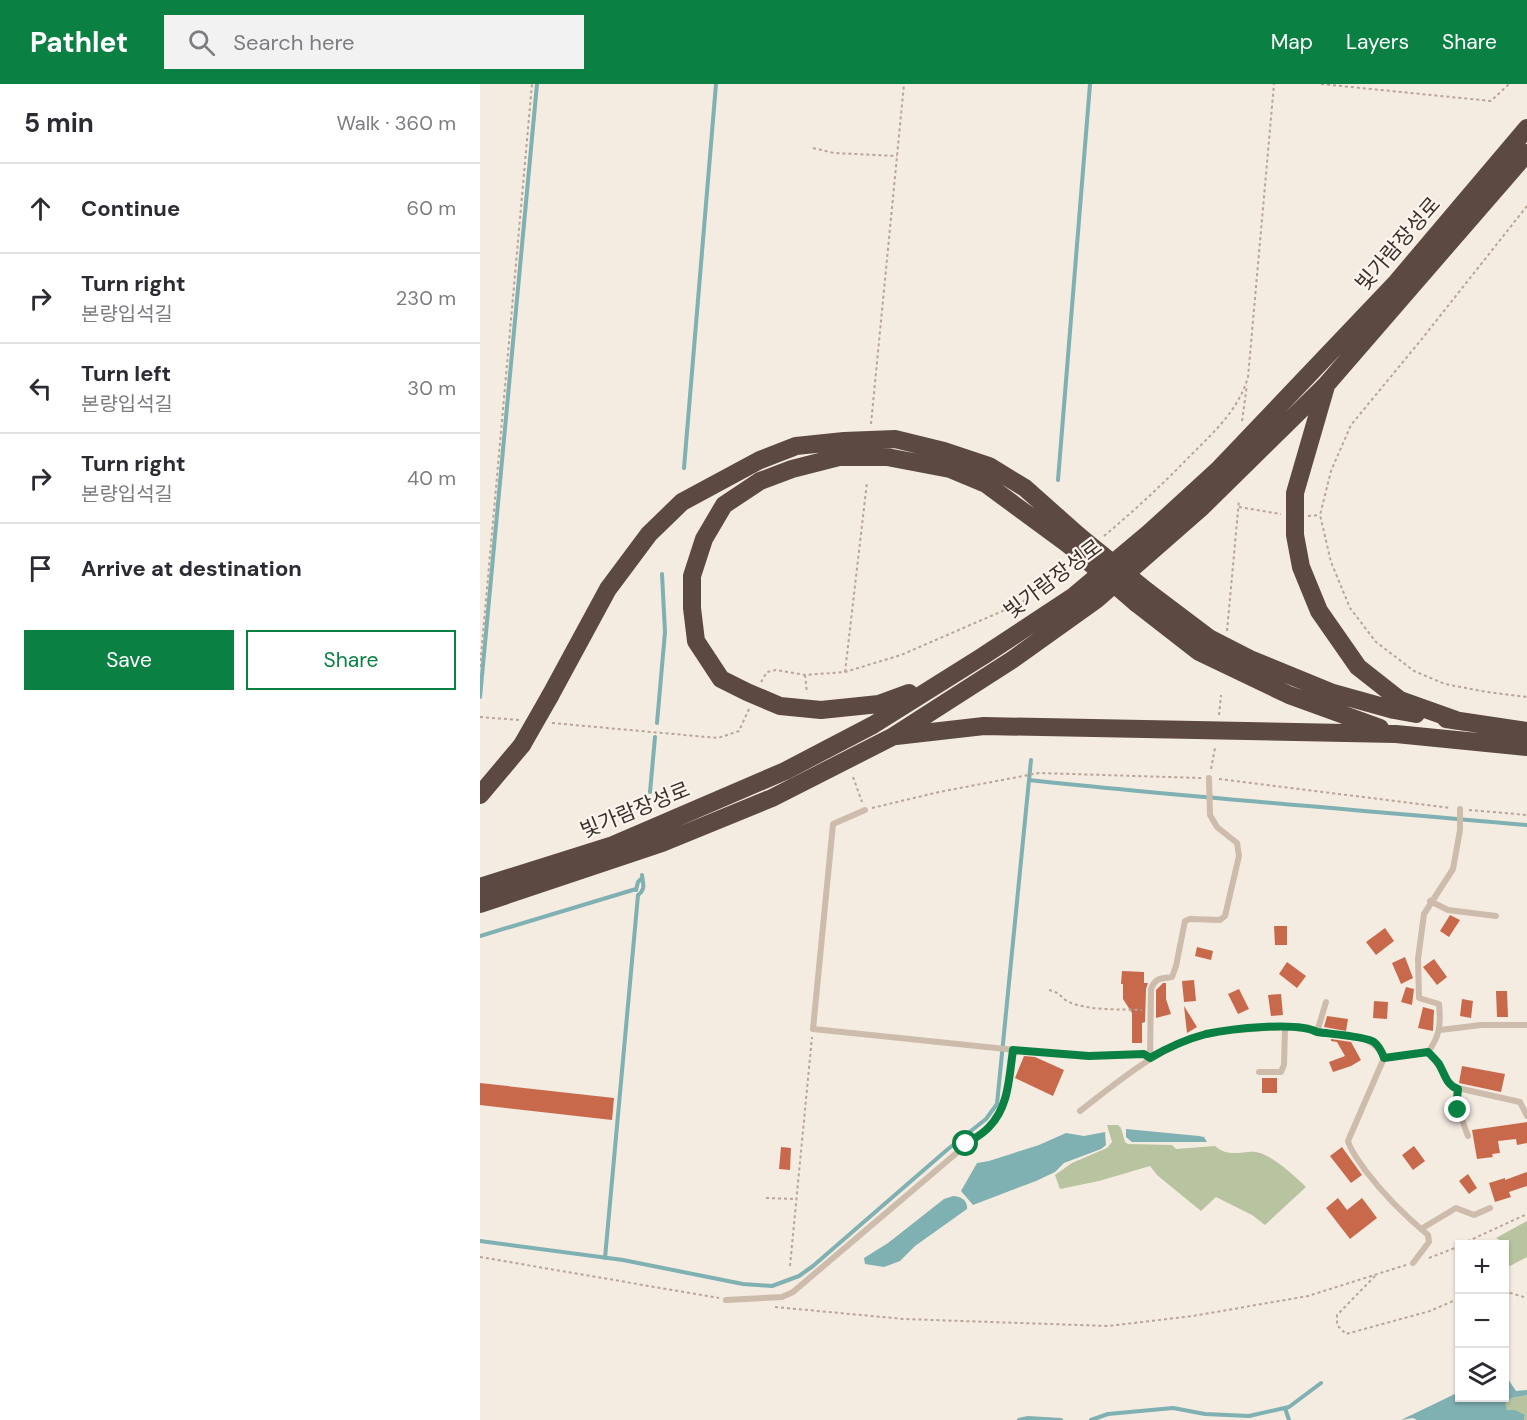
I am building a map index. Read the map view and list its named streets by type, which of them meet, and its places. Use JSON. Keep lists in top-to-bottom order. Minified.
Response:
{"streets":{"highway":["빛가람장성로"]},"page":{"header":"Pathlet","search":"Search here","nav":["Map","Layers","Share"],"heading":["5 min","Walk · 360 m"],"list":[["Continue","60 m"],["Turn right","본량입석길","230 m"],["Turn left","본량입석길","30 m"],["Turn right","본량입석길","40 m"],"Arrive at destination"],"buttons":["Save","Share"],"map_buttons":["+","−"]}}
